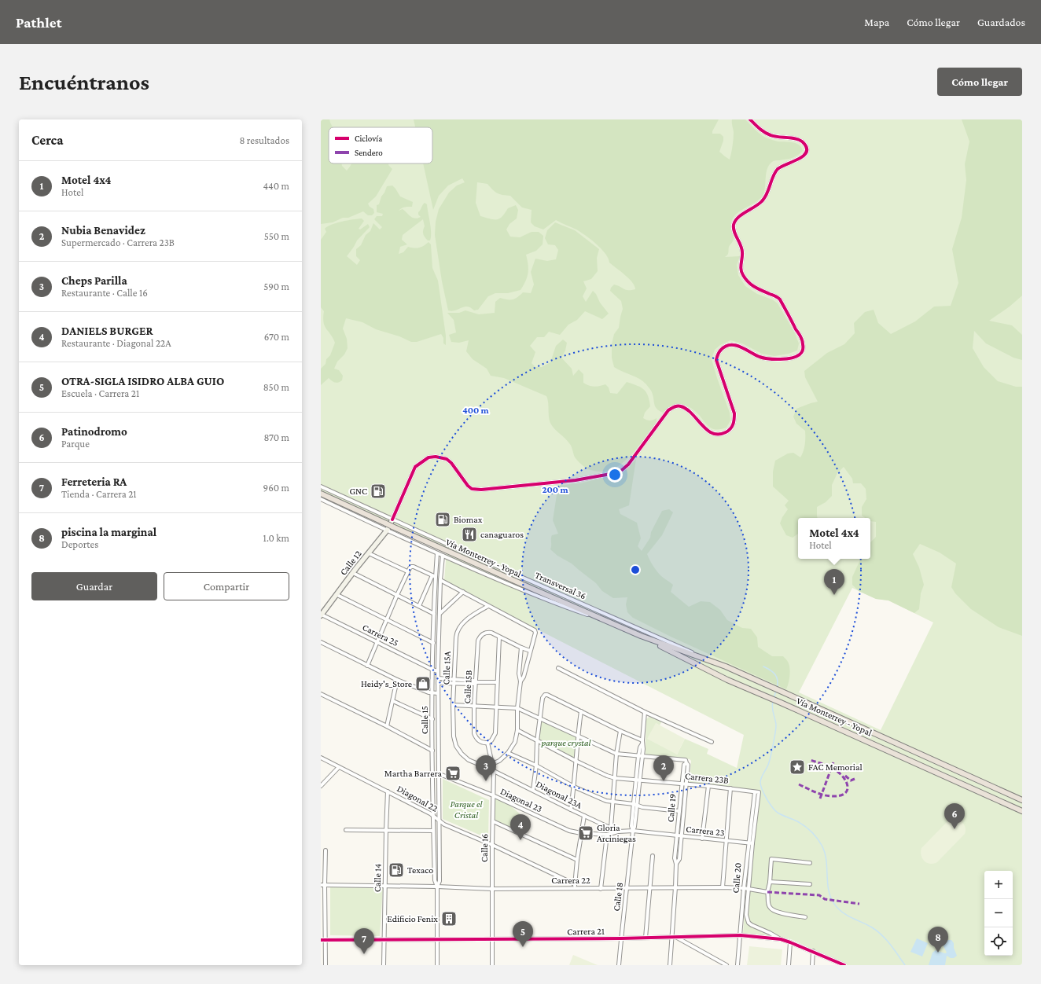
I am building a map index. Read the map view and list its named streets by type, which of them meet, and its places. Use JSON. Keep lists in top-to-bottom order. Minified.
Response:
{"streets":{"highway":["Vía Monterrey - Yopal"],"main road":["Calle 12"],"street":["Transversal 36","Carrera 25","Calle 15A","Calle 15B","Calle 15","Carrera 23B","Diagonal 23A","Diagonal 22","Diagonal 23","Calle 19","Carrera 23","Calle 16","Calle 14","Calle 20","Carrera 22","Calle 18","Carrera 21"]},"crossings":[["Vía Monterrey - Yopal","Transversal 36"],["Calle 12","Transversal 36"],["Calle 12","Carrera 25"],["Transversal 36","Calle 15"],["Carrera 25","Calle 15"],["Calle 15A","Calle 16"],["Calle 15B","Calle 16"],["Calle 15","Diagonal 22"],["Calle 15","Diagonal 23"],["Calle 15","Carrera 22"],["Calle 15","Carrera 21"],["Carrera 23B","Calle 19"],["Carrera 23B","Carrera 23"],["Carrera 23B","Calle 20"],["Carrera 23B","Calle 18"],["Diagonal 23A","Carrera 23"],["Diagonal 23A","Calle 16"],["Diagonal 22","Calle 16"],["Diagonal 22","Calle 14"],["Diagonal 22","Carrera 22"],["Diagonal 23","Carrera 23"],["Diagonal 23","Calle 16"],["Calle 19","Carrera 23"],["Calle 19","Carrera 22"],["Calle 19","Carrera 21"],["Carrera 23","Calle 20"],["Carrera 23","Calle 18"],["Calle 16","Carrera 22"],["Calle 16","Carrera 21"],["Calle 14","Carrera 22"],["Calle 14","Carrera 21"],["Calle 20","Carrera 22"],["Calle 20","Carrera 21"],["Carrera 22","Calle 18"],["Calle 18","Carrera 21"]],"parks":["parque crystal","Parque el Cristal"],"places":{"fuel station":["GNC","Biomax","Texaco"],"restaurant":["canaguaros"],"shop":["Heidy's_Store"],"place":["FAC Memorial"],"supermarket":["Martha Barrera","Gloria Arciniegas"],"building":["Edificio Fenix"]},"legend":["Ciclovía","Sendero"],"page":{"header":"Pathlet","nav":["Mapa","Cómo llegar","Guardados"],"buttons":["Cómo llegar",["Guardar","Compartir"]],"title":"Encuéntranos","heading":["Cerca","8 resultados"],"list":[{"mark":"1","name":"Motel 4x4","note":"Hotel","value":"440 m"},{"mark":"2","name":"Nubia Benavidez","note":"Supermercado · Carrera 23B","value":"550 m"},{"mark":"3","name":"Cheps Parilla","note":"Restaurante · Calle 16","value":"590 m"},{"mark":"4","name":"DANIELS BURGER","note":"Restaurante · Diagonal 22A","value":"670 m"},{"mark":"5","name":"OTRA-SIGLA ISIDRO ALBA GUIO","note":"Escuela · Carrera 21","value":"850 m"},{"mark":"6","name":"Patinodromo","note":"Parque","value":"870 m"},{"mark":"7","name":"Ferreteria RA","note":"Tienda · Carrera 21","value":"960 m"},{"mark":"8","name":"piscina la marginal","note":"Deportes","value":"1.0 km"}],"popup":["Motel 4x4","Hotel"],"pins":["1","2","3","6","4","5","8","7"],"map_buttons":["+","−"]},"rings":["400 m","200 m"]}
